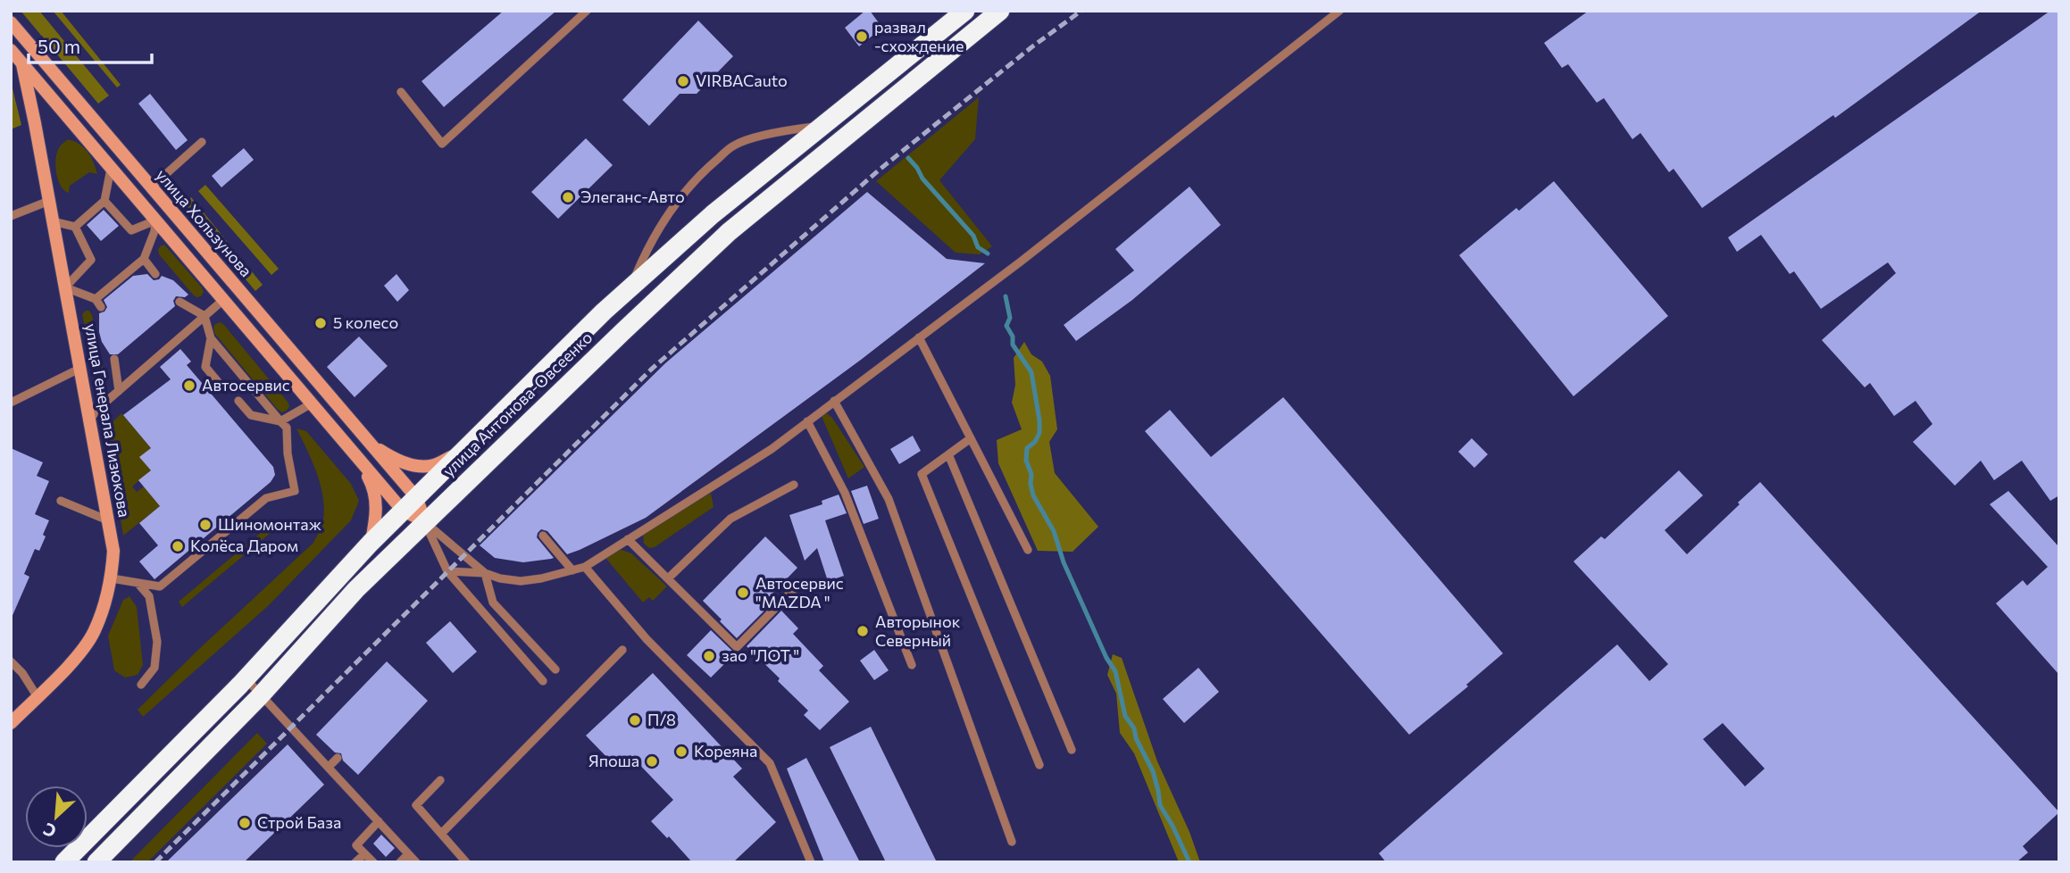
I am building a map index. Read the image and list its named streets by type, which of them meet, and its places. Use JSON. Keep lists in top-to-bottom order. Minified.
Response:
{"streets":{"highway":["улица Антонова-Овсеенко"],"main road":["улица Хользунова","улица Генерала Лизюкова"]},"crossings":[["улица Хользунова","улица Антонова-Овсеенко"]],"places":["развал -схождение","VIRBACauto","Элеганс-Авто","5 колесо","Автосервис","Шиномонтаж","Колёса Даром","Автосервис \"MAZDA \"","Авторынок Северный","зао \"ЛОТ \"","П/8","Кореяна","Япоша","Строй База"],"scale_bar":"50 m","north":"bottom left"}
